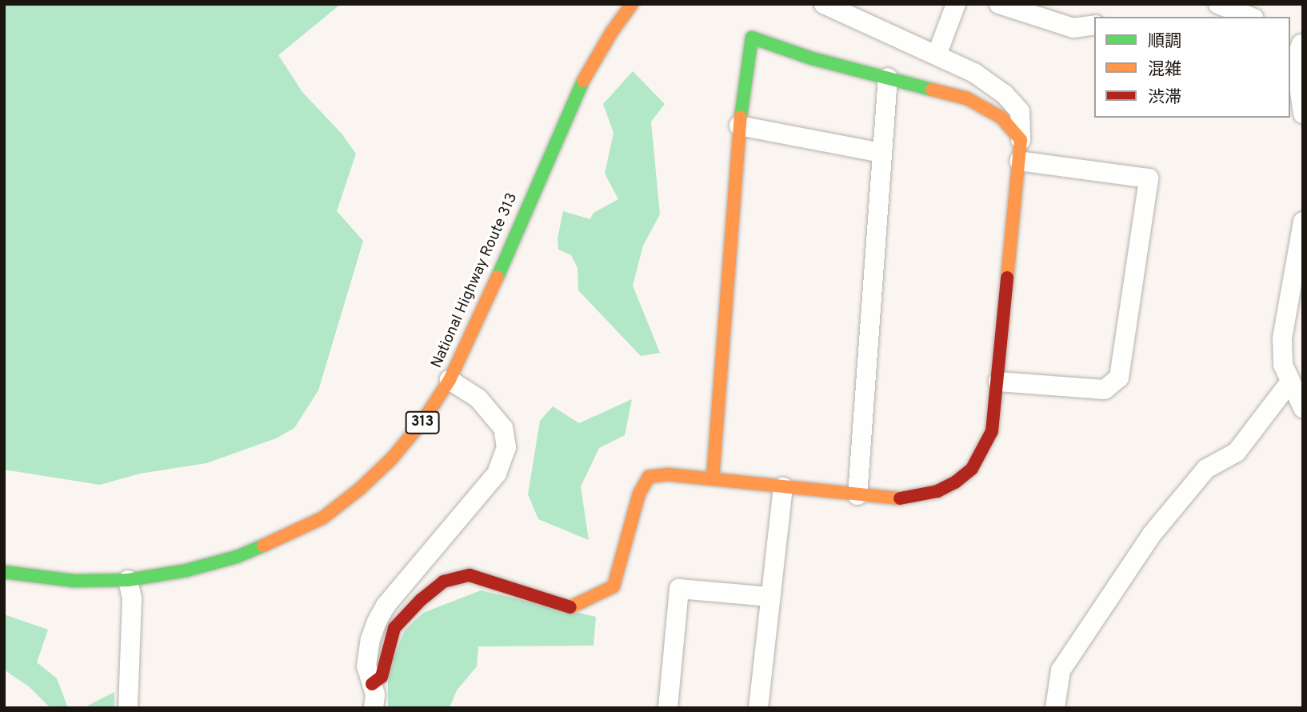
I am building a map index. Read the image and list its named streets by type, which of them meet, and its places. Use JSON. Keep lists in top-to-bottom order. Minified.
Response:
{"streets":{"main road":["National Highway Route 313","313"]},"legend":["順調","混雑","渋滞"]}
